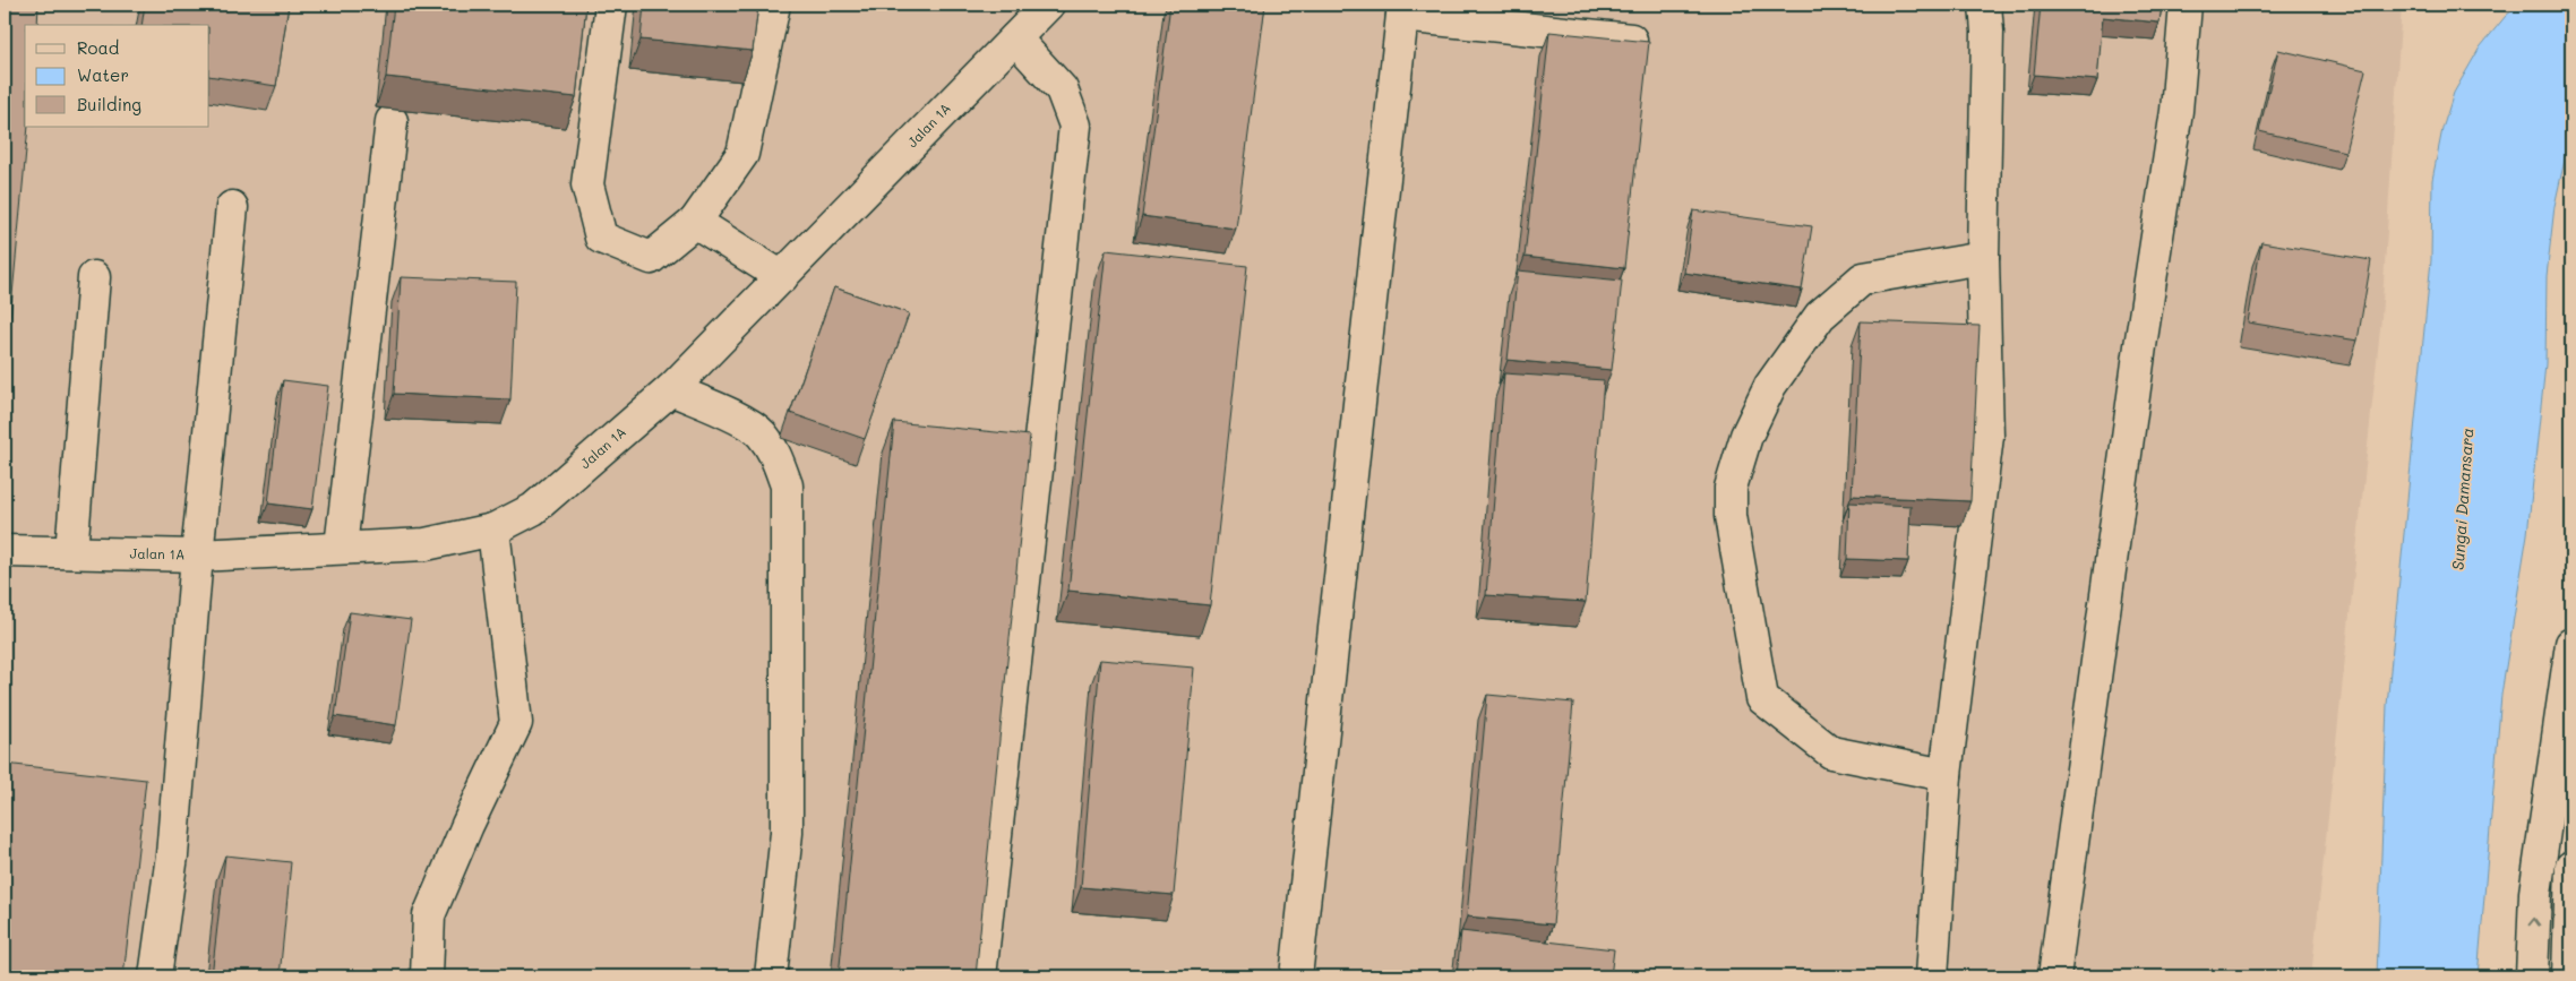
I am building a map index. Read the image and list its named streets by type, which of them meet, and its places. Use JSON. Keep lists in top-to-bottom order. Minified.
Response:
{"streets":{"street":["Jalan 1A"]},"water":["Sungai Damansara"],"legend":["Road","Water","Building"]}
